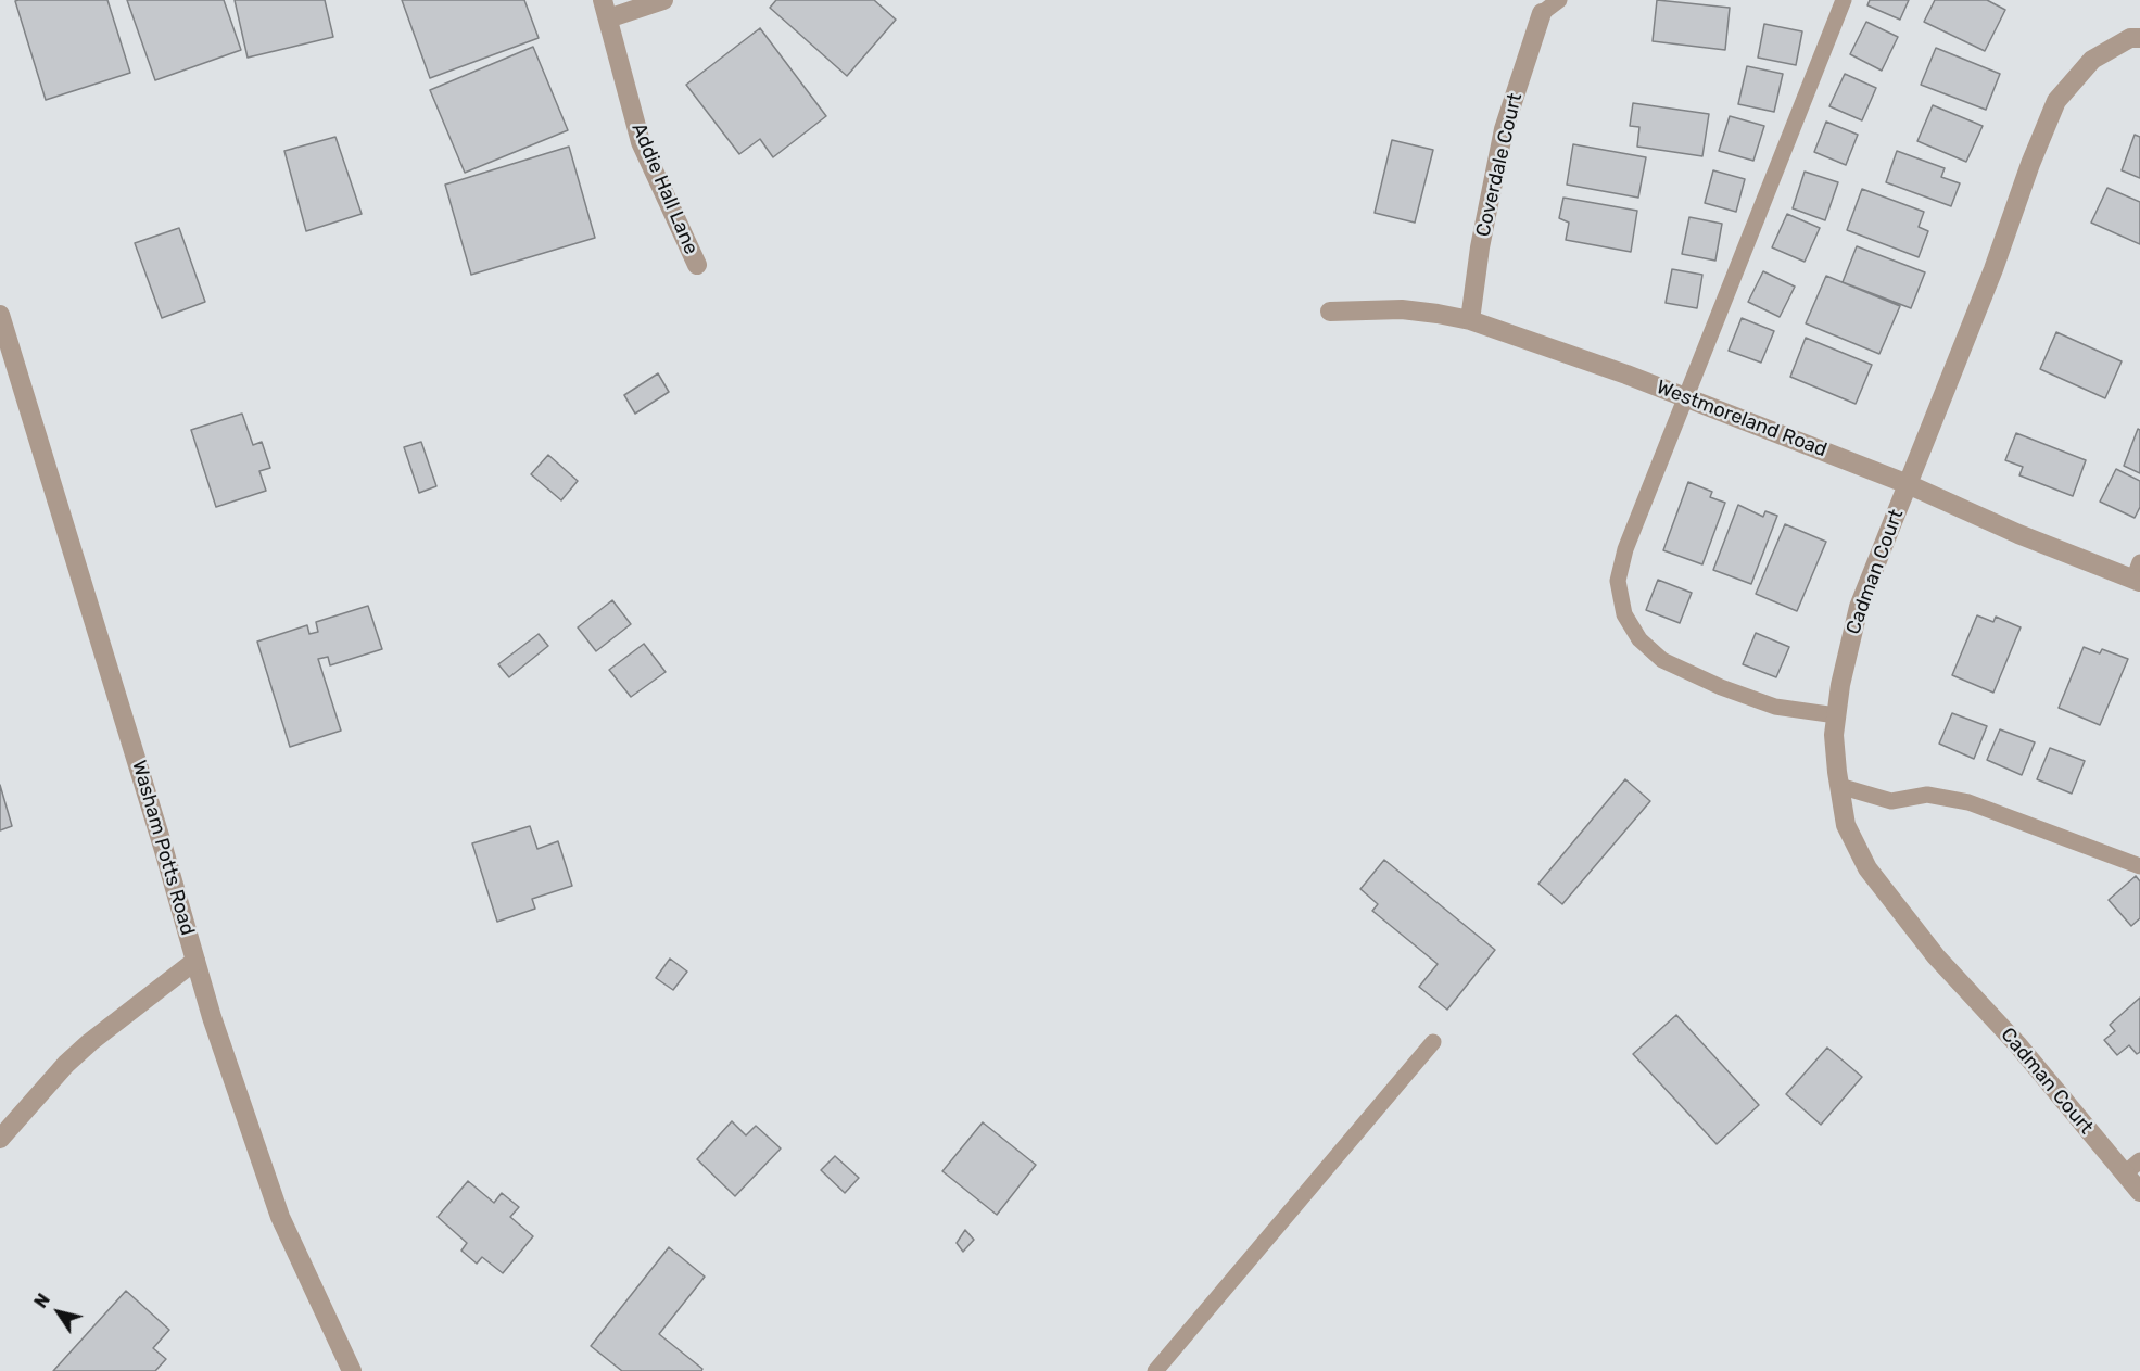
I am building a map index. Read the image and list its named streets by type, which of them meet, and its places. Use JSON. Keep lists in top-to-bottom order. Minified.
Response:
{"streets":{"street":["Coverdale Court","Addie Hall Lane","Westmoreland Road","Cadman Court","Washam Potts Road"]},"crossings":[["Coverdale Court","Westmoreland Road"],["Westmoreland Road","Cadman Court"]],"north":"top left"}
